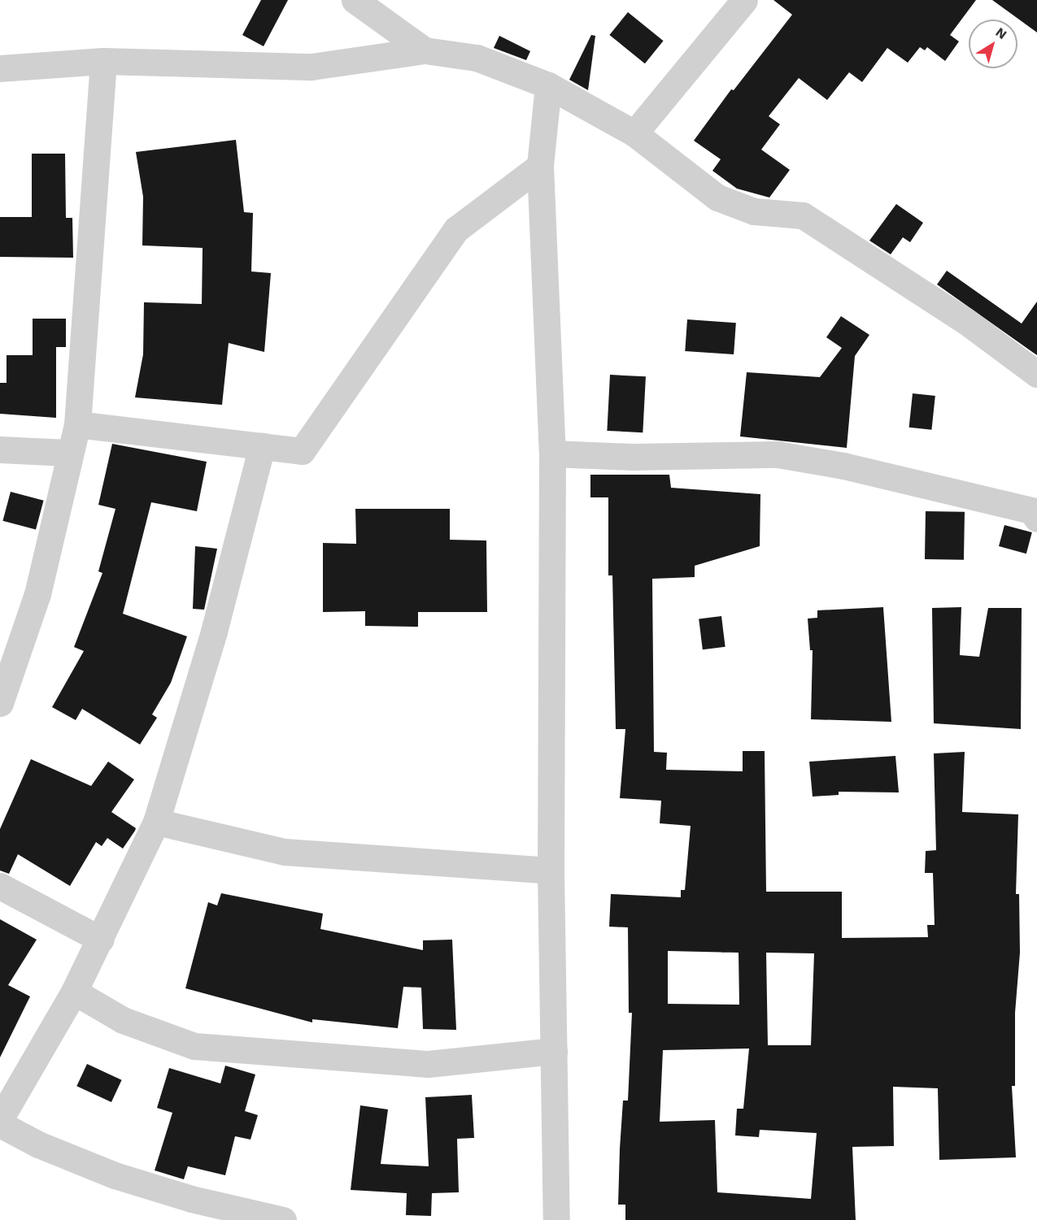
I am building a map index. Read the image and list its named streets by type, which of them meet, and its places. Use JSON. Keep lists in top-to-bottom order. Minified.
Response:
{"north":"top right"}
